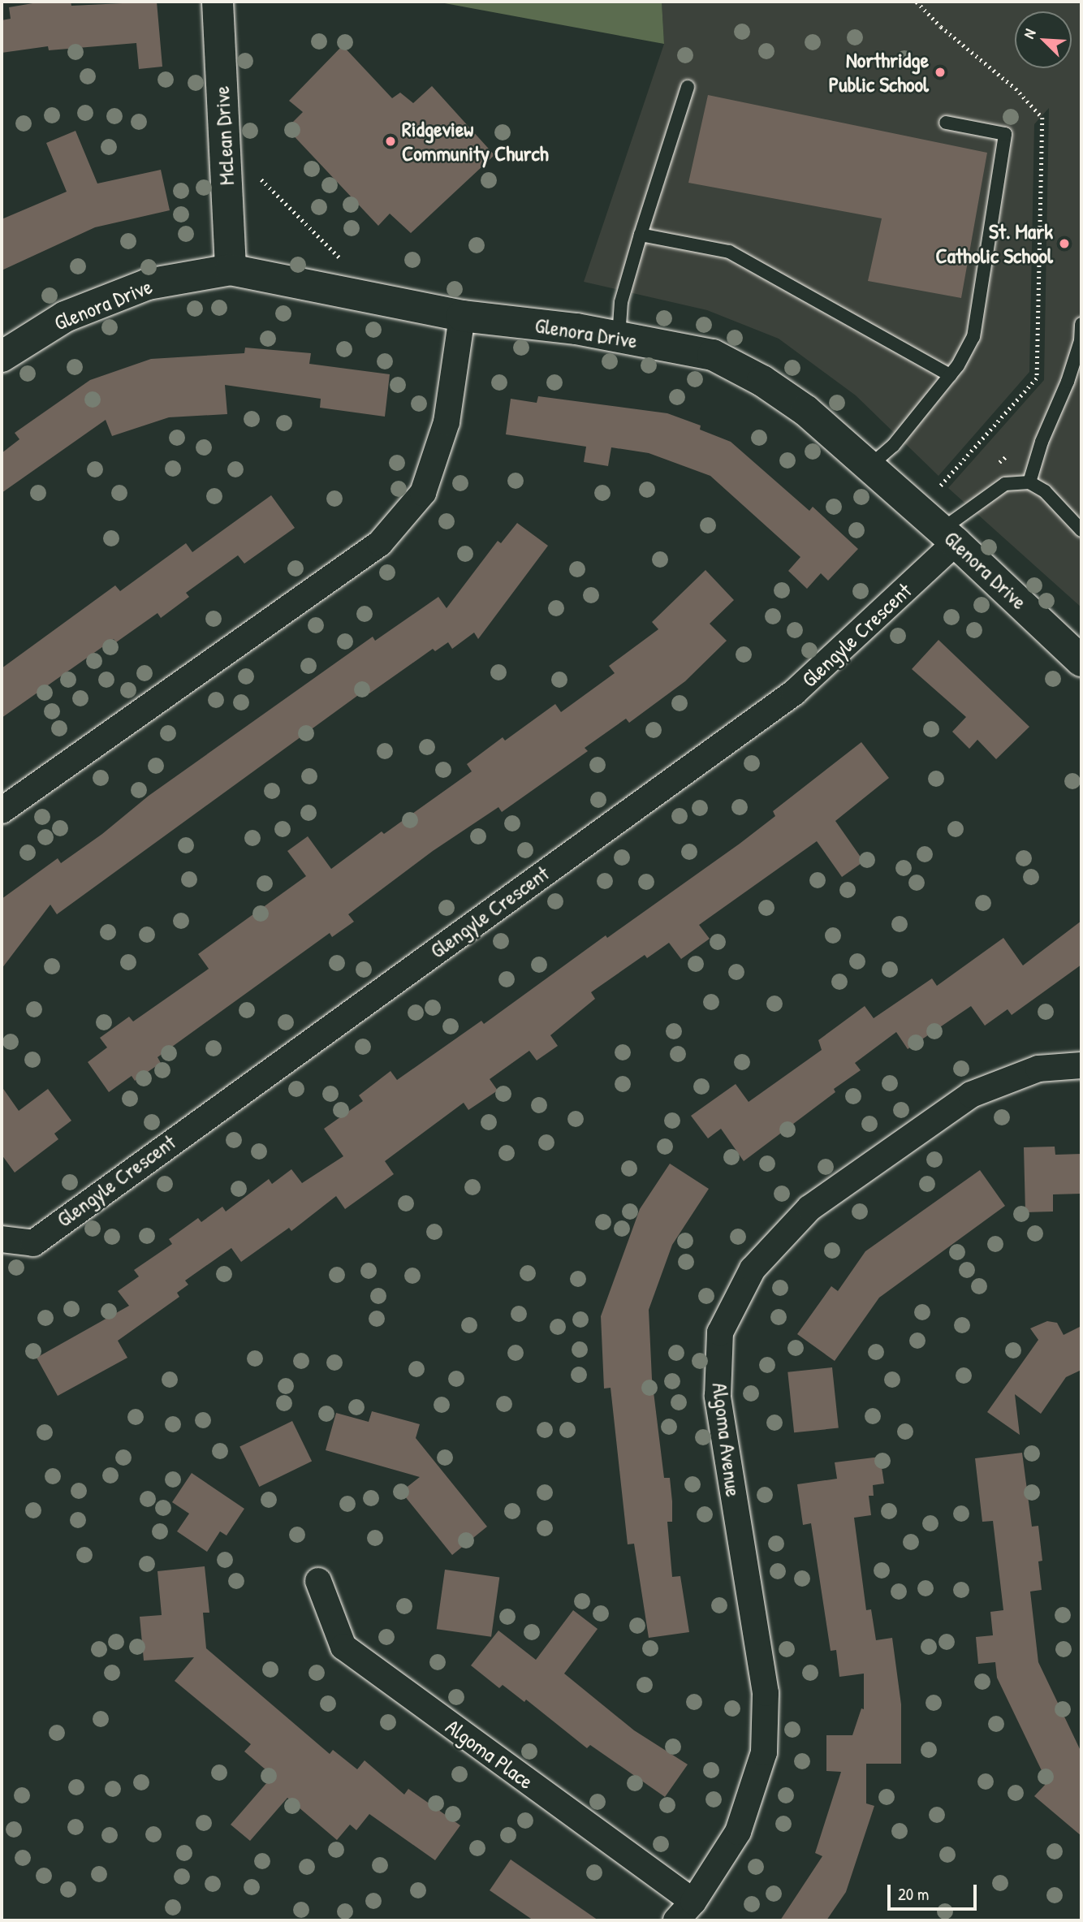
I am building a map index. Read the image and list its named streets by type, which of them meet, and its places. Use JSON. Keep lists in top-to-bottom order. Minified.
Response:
{"streets":{"street":["McLean Drive","Glenora Drive","Glengyle Crescent","Algoma Avenue","Algoma Place"]},"crossings":[["McLean Drive","Glenora Drive"],["Glenora Drive","Glengyle Crescent"],["Algoma Avenue","Algoma Place"]],"places":["Northridge Public School","Ridgeview Community Church","St. Mark Catholic School"],"scale_bar":"20 m","north":"top left"}
